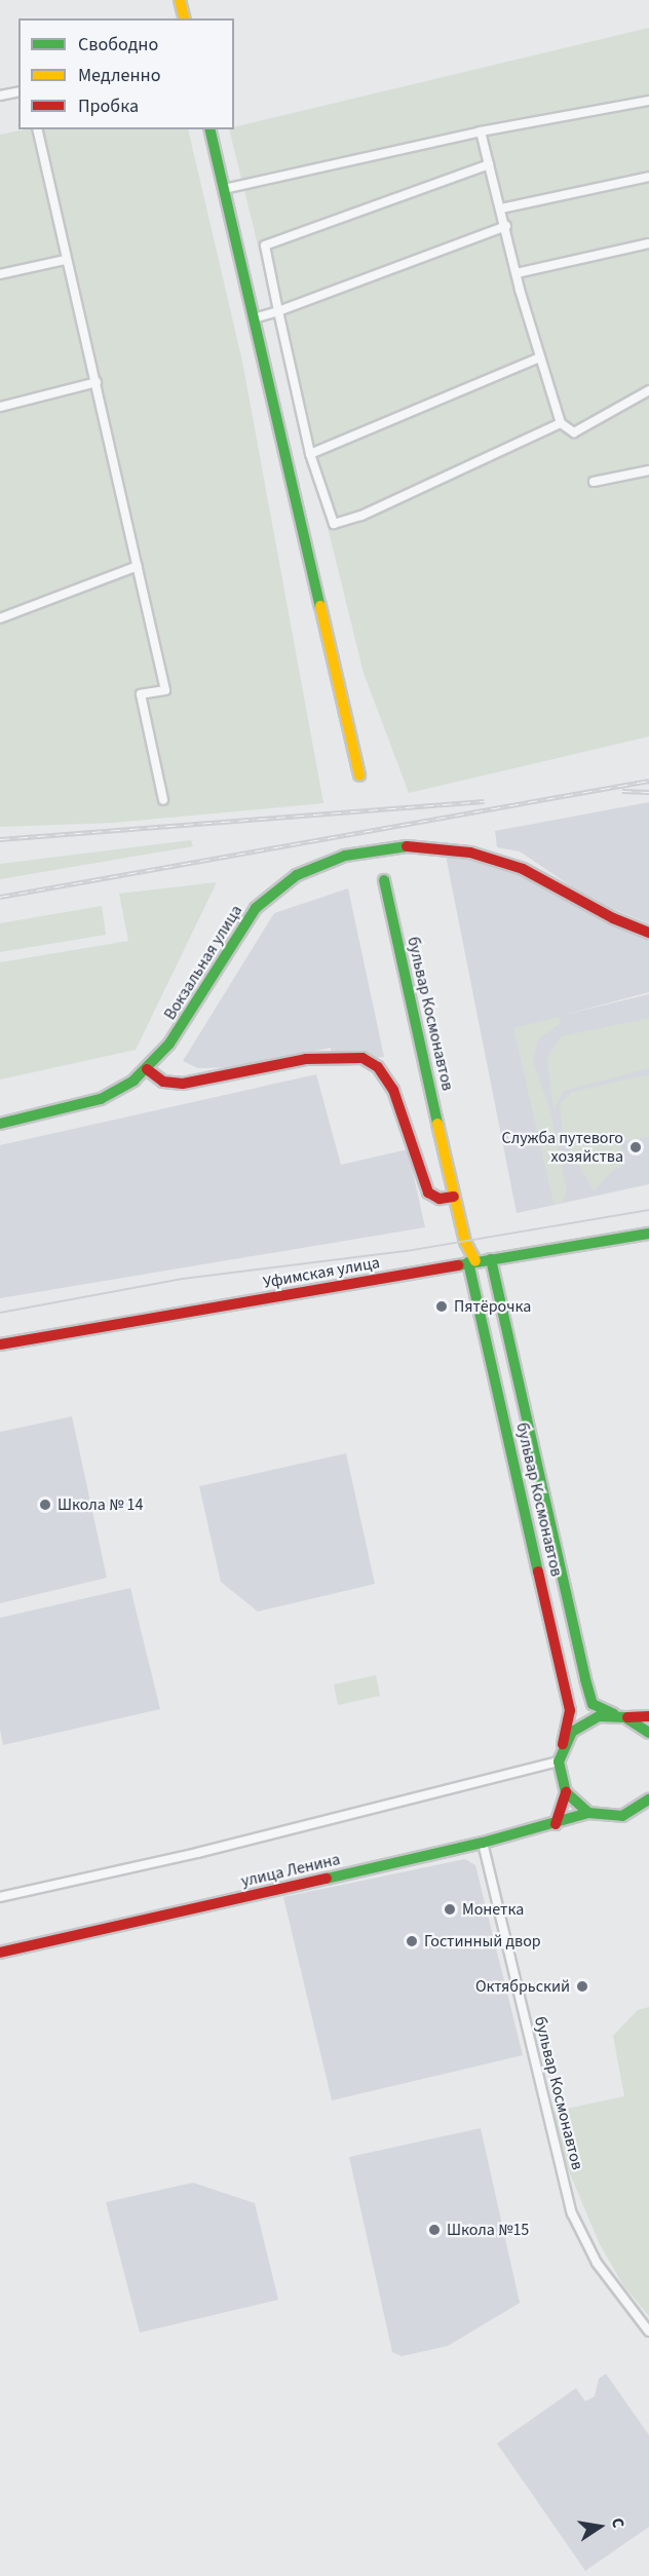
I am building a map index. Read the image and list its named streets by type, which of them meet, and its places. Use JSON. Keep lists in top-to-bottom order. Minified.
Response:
{"streets":{"main road":["Вокзальная улица","бульвар Космонавтов","Уфимская улица","улица Ленина"]},"crossings":[["бульвар Космонавтов","Уфимская улица"],["бульвар Космонавтов","улица Ленина"]],"places":["Служба путевого хозяйства","Пятёрочка","Школа № 14","Монетка","Гостинный двор","Октябрьский","Школа №15"],"legend":["Свободно","Медленно","Пробка"],"north":"right"}
